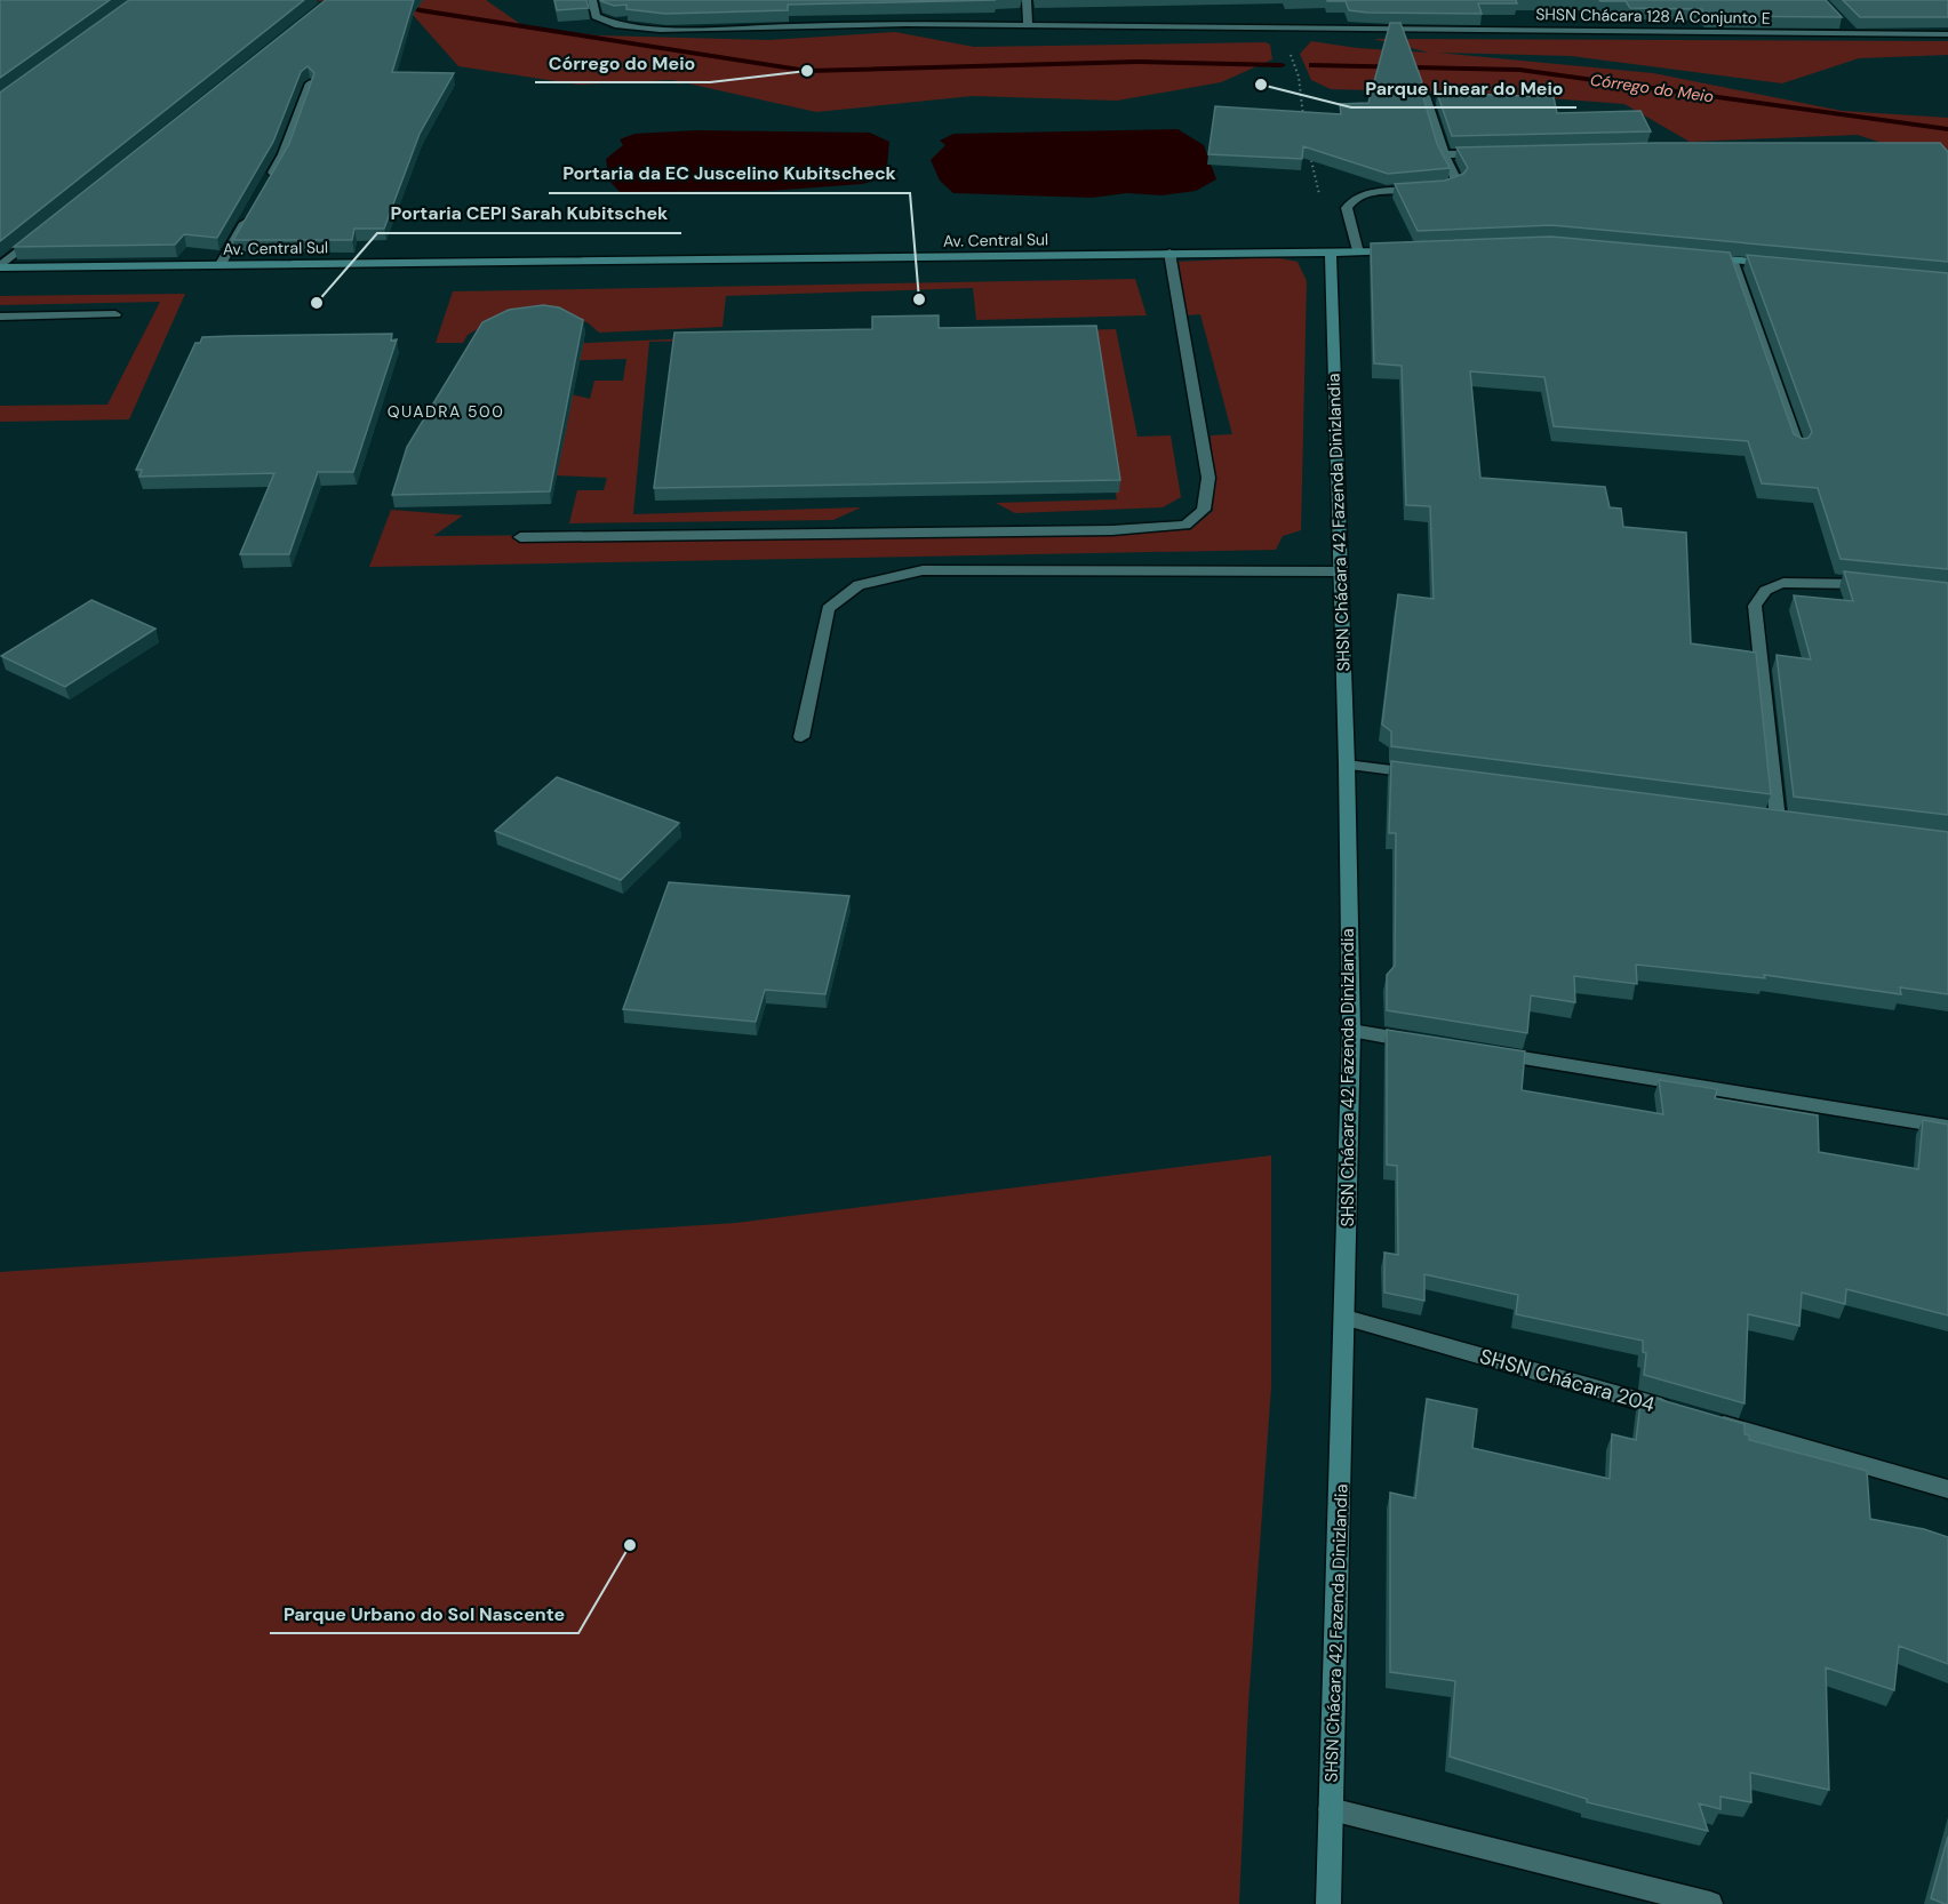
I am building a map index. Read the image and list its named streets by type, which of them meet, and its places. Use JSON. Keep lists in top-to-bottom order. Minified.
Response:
{"streets":{"street":["SHSN Chácara 128 A Conjunto E","Av. Central Sul","SHSN Chácara 42 Fazenda Dinizlandia","SHSN Chácara 204"]},"crossings":[["Av. Central Sul","SHSN Chácara 42 Fazenda Dinizlandia"],["SHSN Chácara 42 Fazenda Dinizlandia","SHSN Chácara 204"]],"districts":["QUADRA 500"],"water":["Córrego do Meio"],"places":["Córrego do Meio","Parque Linear do Meio","Portaria da EC Juscelino Kubitscheck","Portaria CEPI Sarah Kubitschek","Parque Urbano do Sol Nascente"]}
